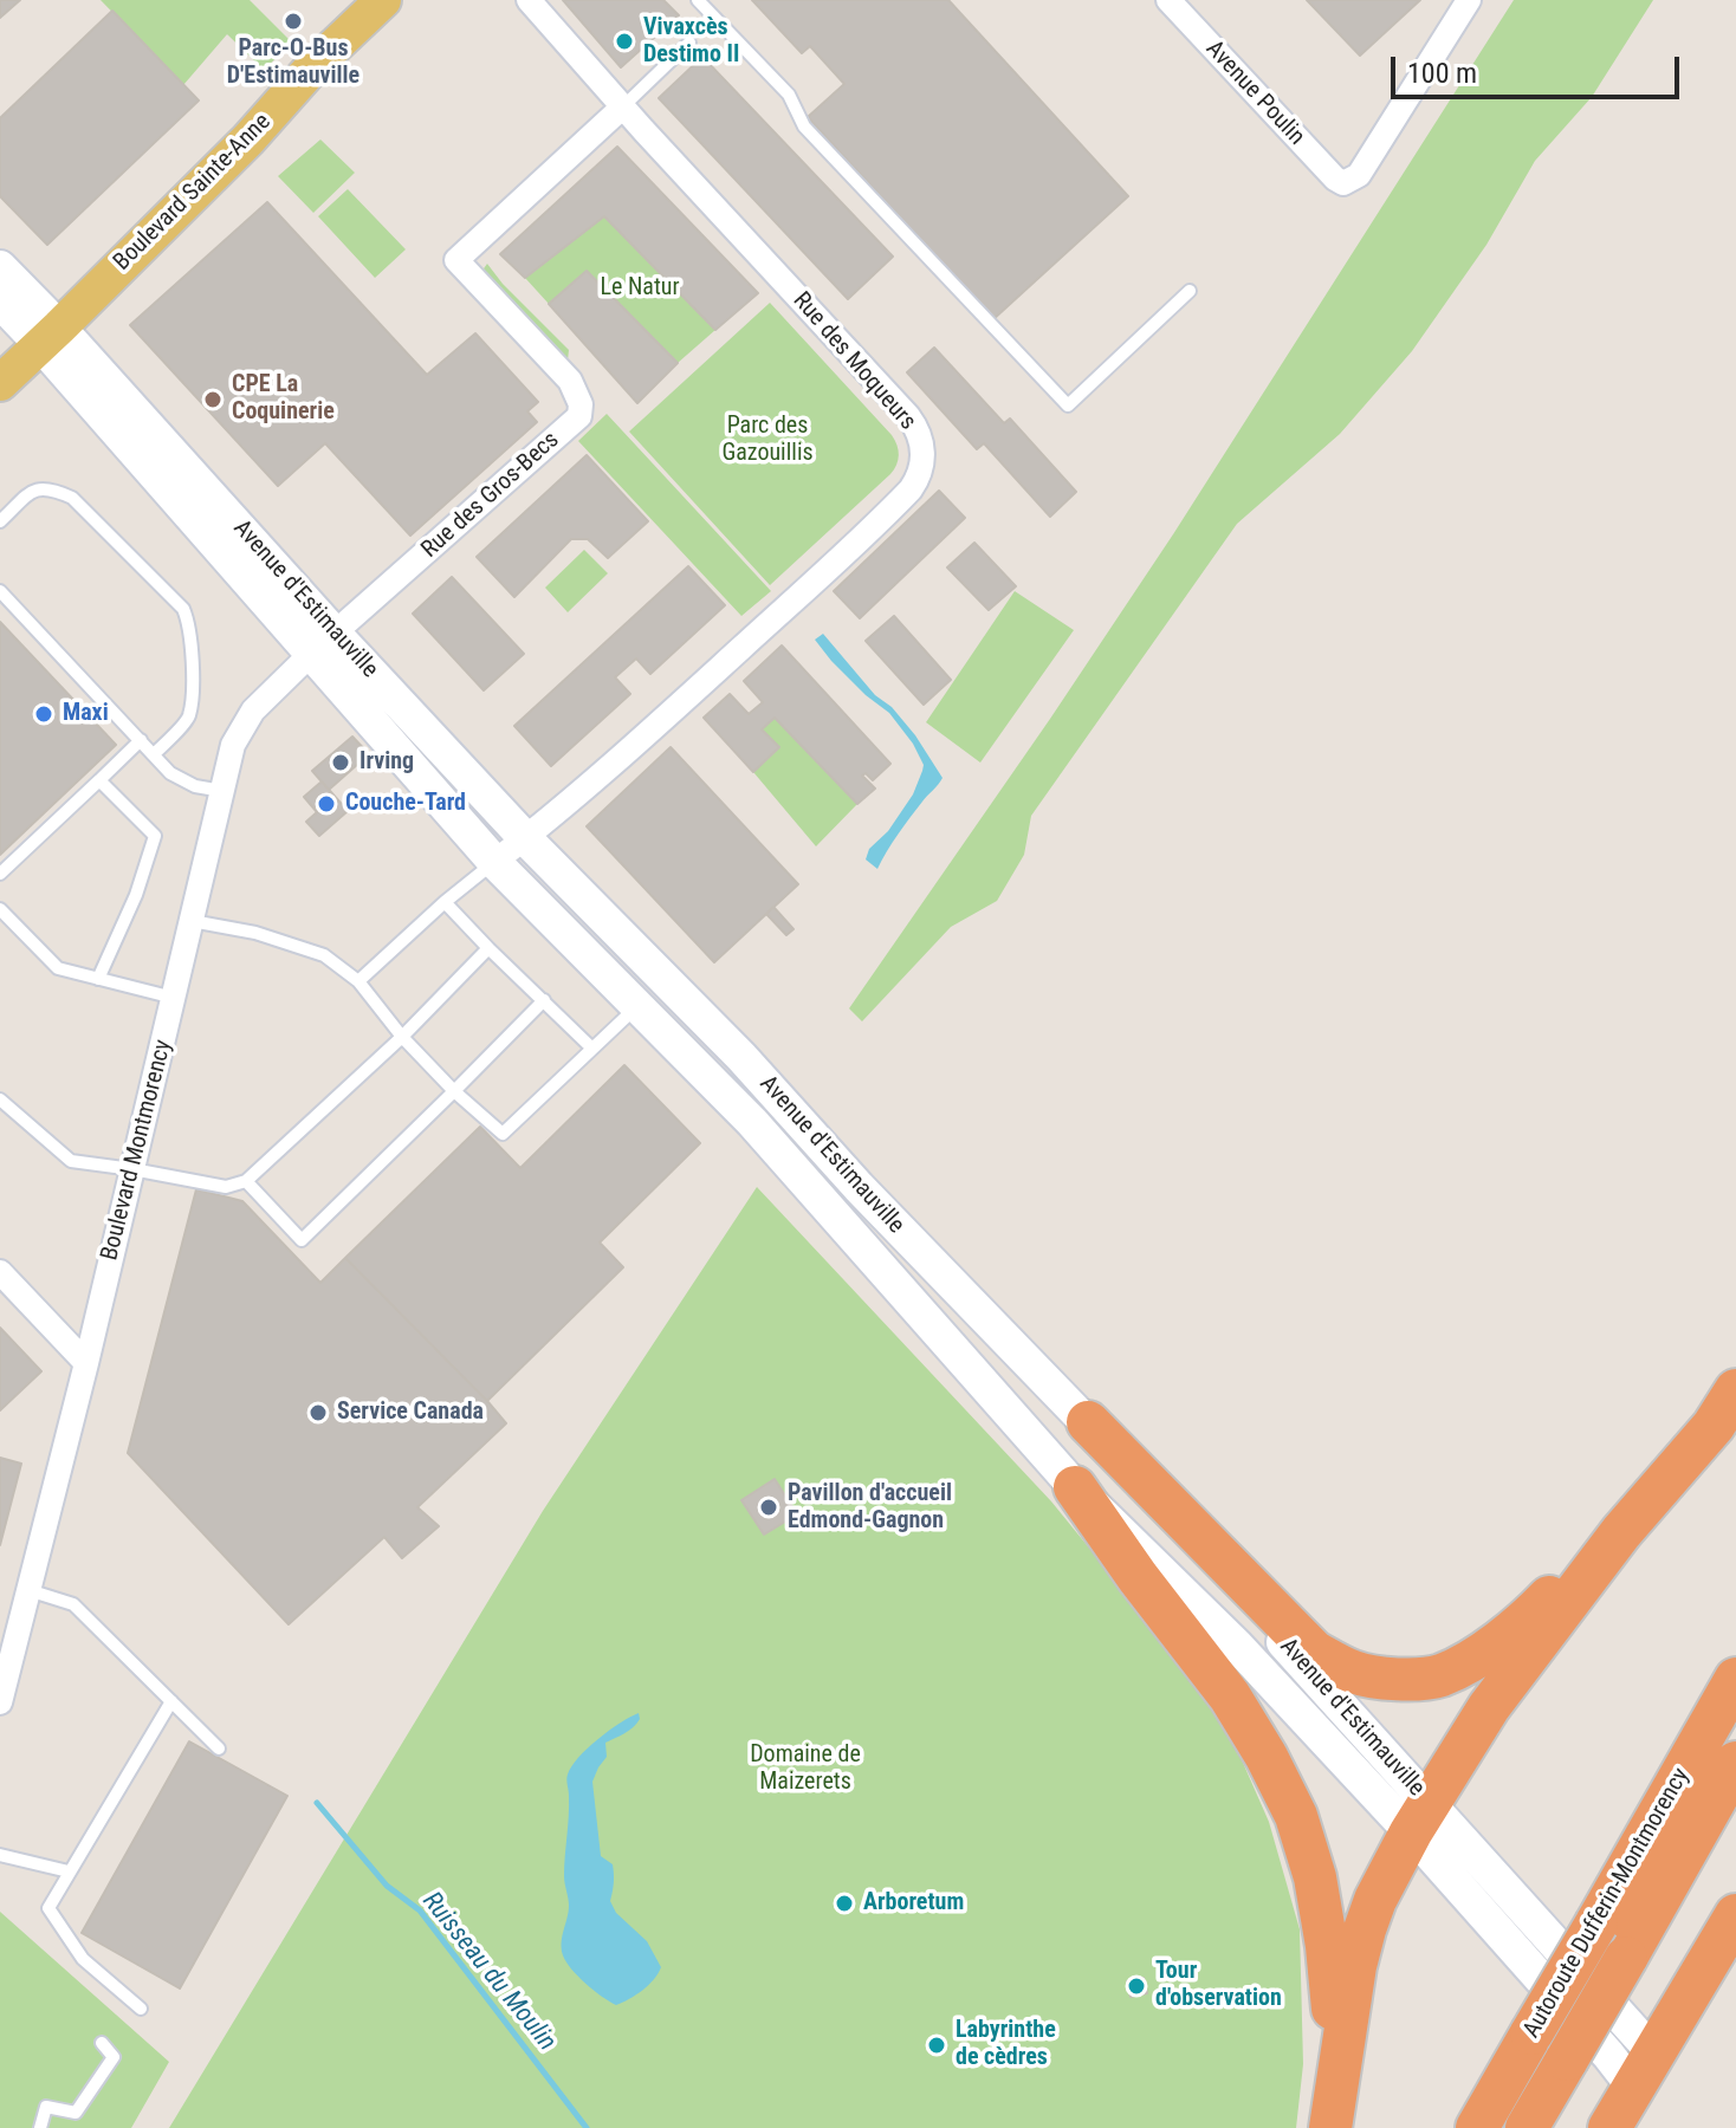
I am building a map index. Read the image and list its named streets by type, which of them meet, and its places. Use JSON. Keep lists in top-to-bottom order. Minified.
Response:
{"streets":{"highway":["Autoroute Dufferin-Montmorency"],"main road":["Boulevard Sainte-Anne","Avenue d'Estimauville"],"street":["Avenue Poulin","Rue des Moqueurs","Rue des Gros-Becs","Boulevard Montmorency"]},"crossings":[["Boulevard Sainte-Anne","Avenue d'Estimauville"],["Rue des Moqueurs","Rue des Gros-Becs"],["Rue des Moqueurs","Avenue d'Estimauville"],["Rue des Gros-Becs","Avenue d'Estimauville"],["Rue des Gros-Becs","Boulevard Montmorency"],["Avenue d'Estimauville","Boulevard Montmorency"]],"water":["Ruisseau du Moulin"],"parks":["Le Natur","Parc des Gazouillis","Domaine de Maizerets"],"places":["Parc-O-Bus D'Estimauville","Vivaxcès Destimo II","CPE La Coquinerie","Maxi","Irving","Couche-Tard","Service Canada","Pavillon d'accueil Edmond-Gagnon","Arboretum","Tour d'observation","Labyrinthe de cèdres"],"scale_bar":"100 m"}
